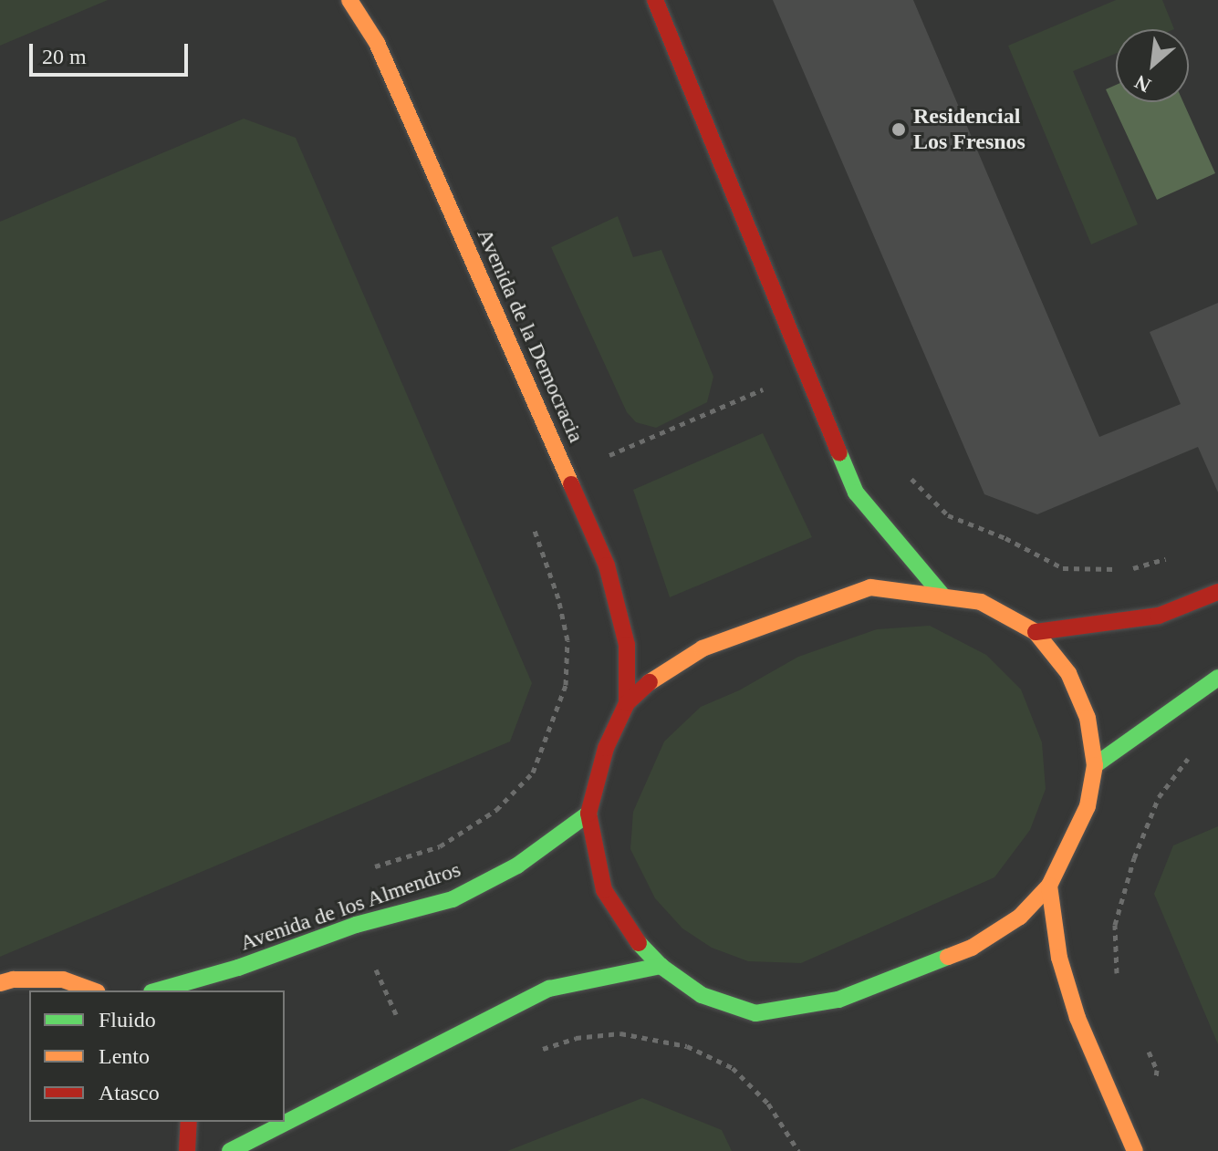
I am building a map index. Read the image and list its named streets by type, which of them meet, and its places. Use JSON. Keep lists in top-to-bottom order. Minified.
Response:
{"streets":{"street":["Avenida de la Democracia","Avenida de los Almendros"]},"places":["Residencial Los Fresnos"],"legend":["Fluido","Lento","Atasco"],"scale_bar":"20 m","north":"bottom left"}
